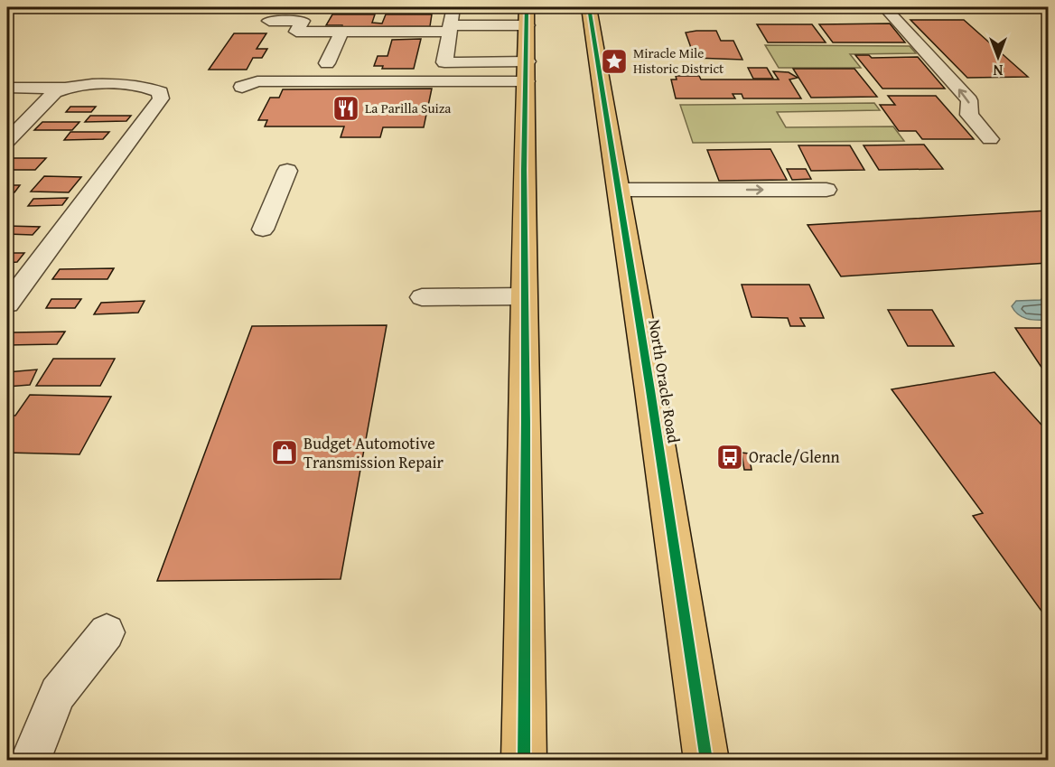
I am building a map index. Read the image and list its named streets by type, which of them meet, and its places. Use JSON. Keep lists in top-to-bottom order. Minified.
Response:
{"streets":{"main road":["North Oracle Road"]},"places":{"place":["Miracle Mile Historic District"],"restaurant":["La Parilla Suiza"],"shop":["Budget Automotive Transmission Repair"],"bus stop":["Oracle/Glenn"]},"north":"bottom"}
